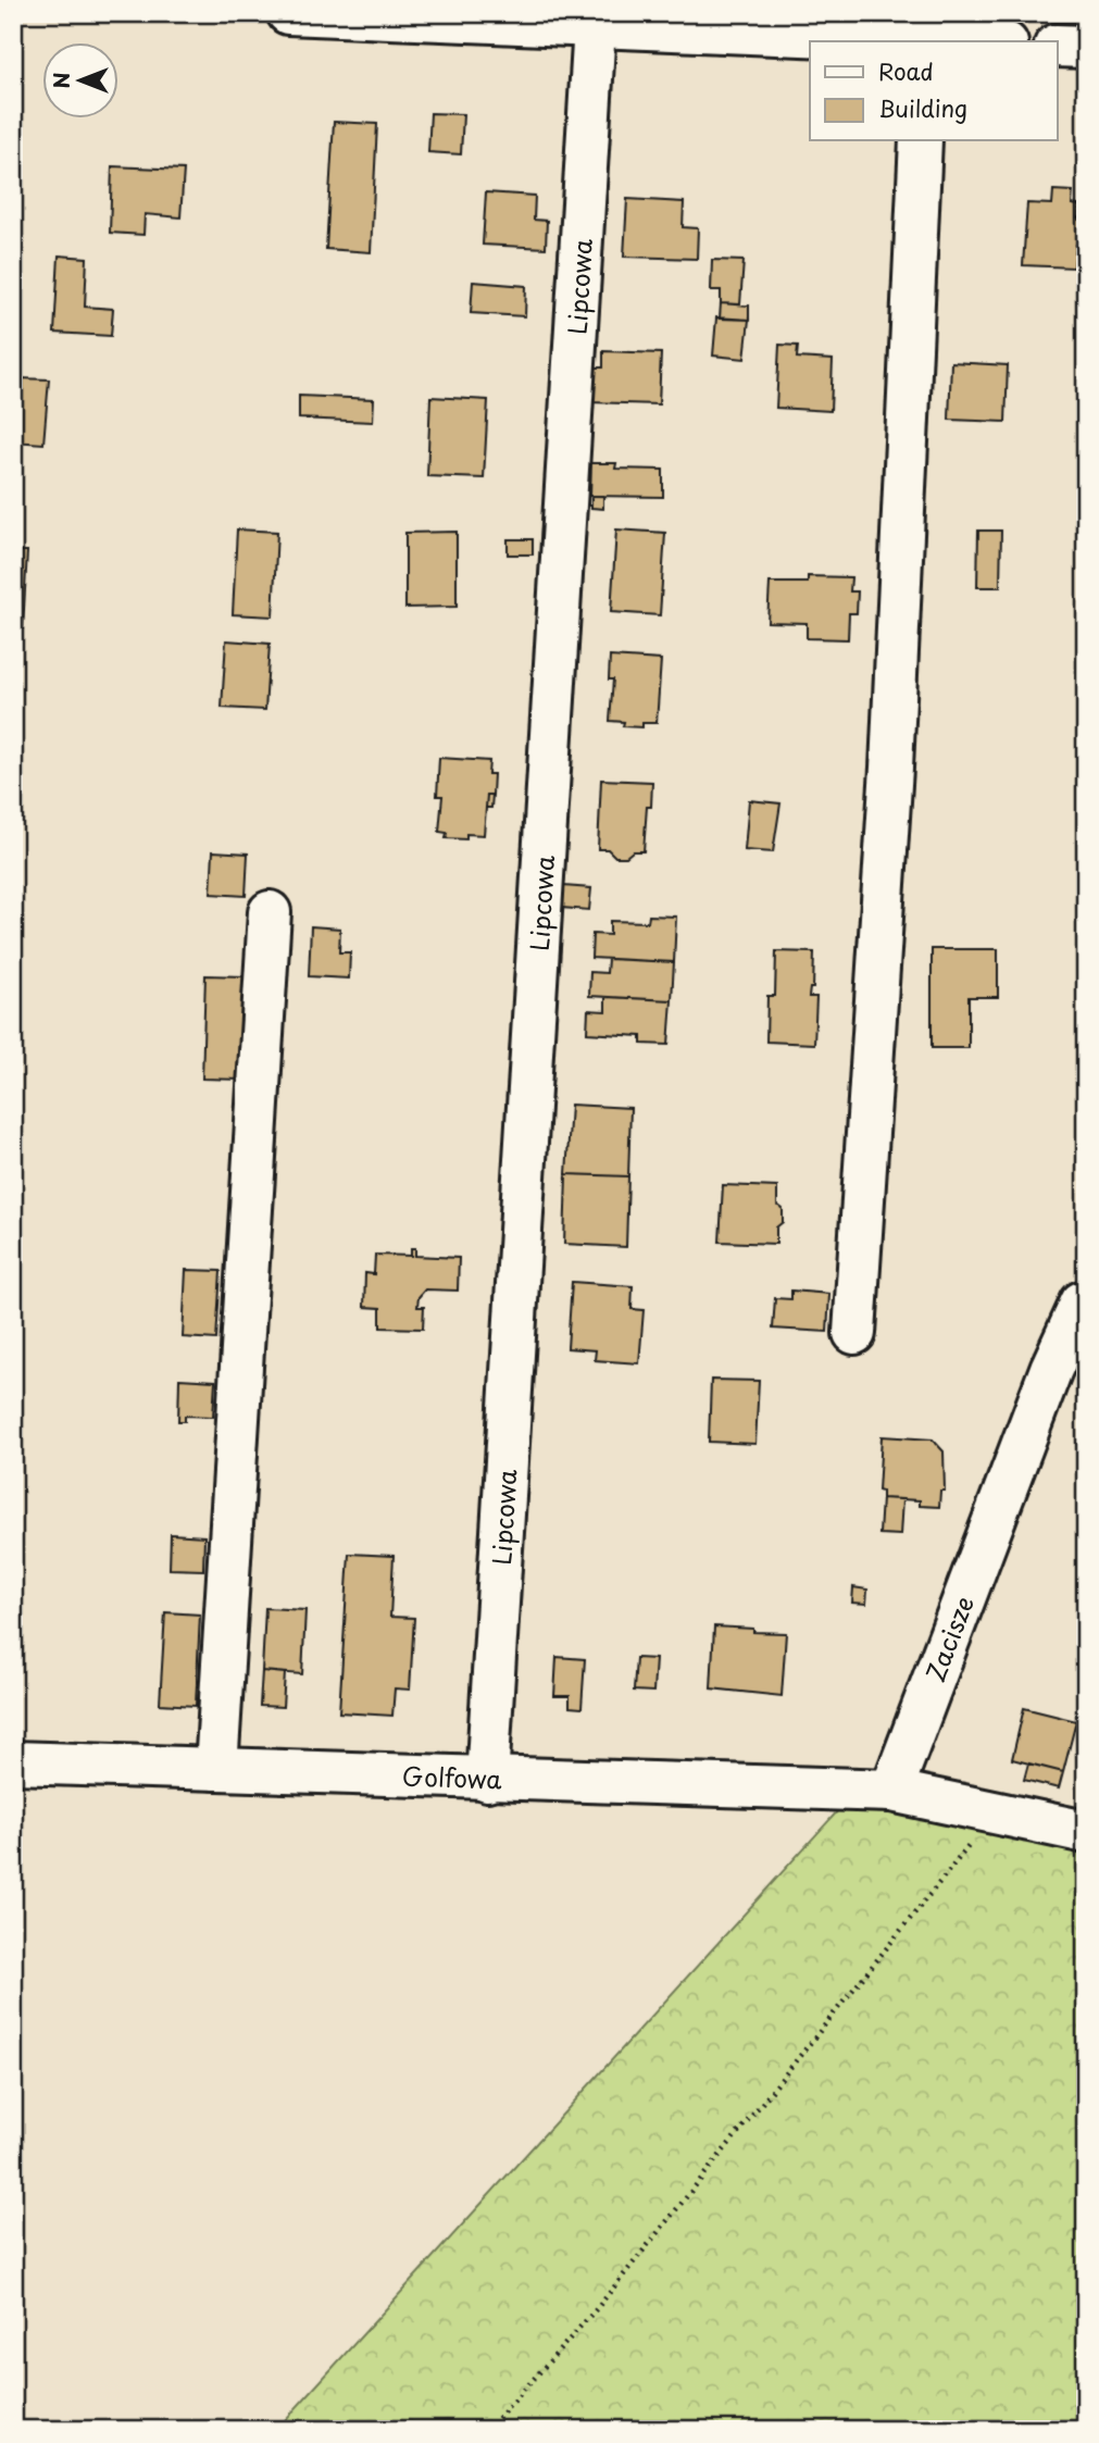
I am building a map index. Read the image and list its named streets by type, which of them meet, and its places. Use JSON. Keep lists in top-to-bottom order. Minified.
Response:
{"streets":{"street":["Lipcowa","Zacisze","Golfowa"]},"crossings":[["Lipcowa","Golfowa"],["Zacisze","Golfowa"]],"legend":["Road","Building"],"north":"left"}
